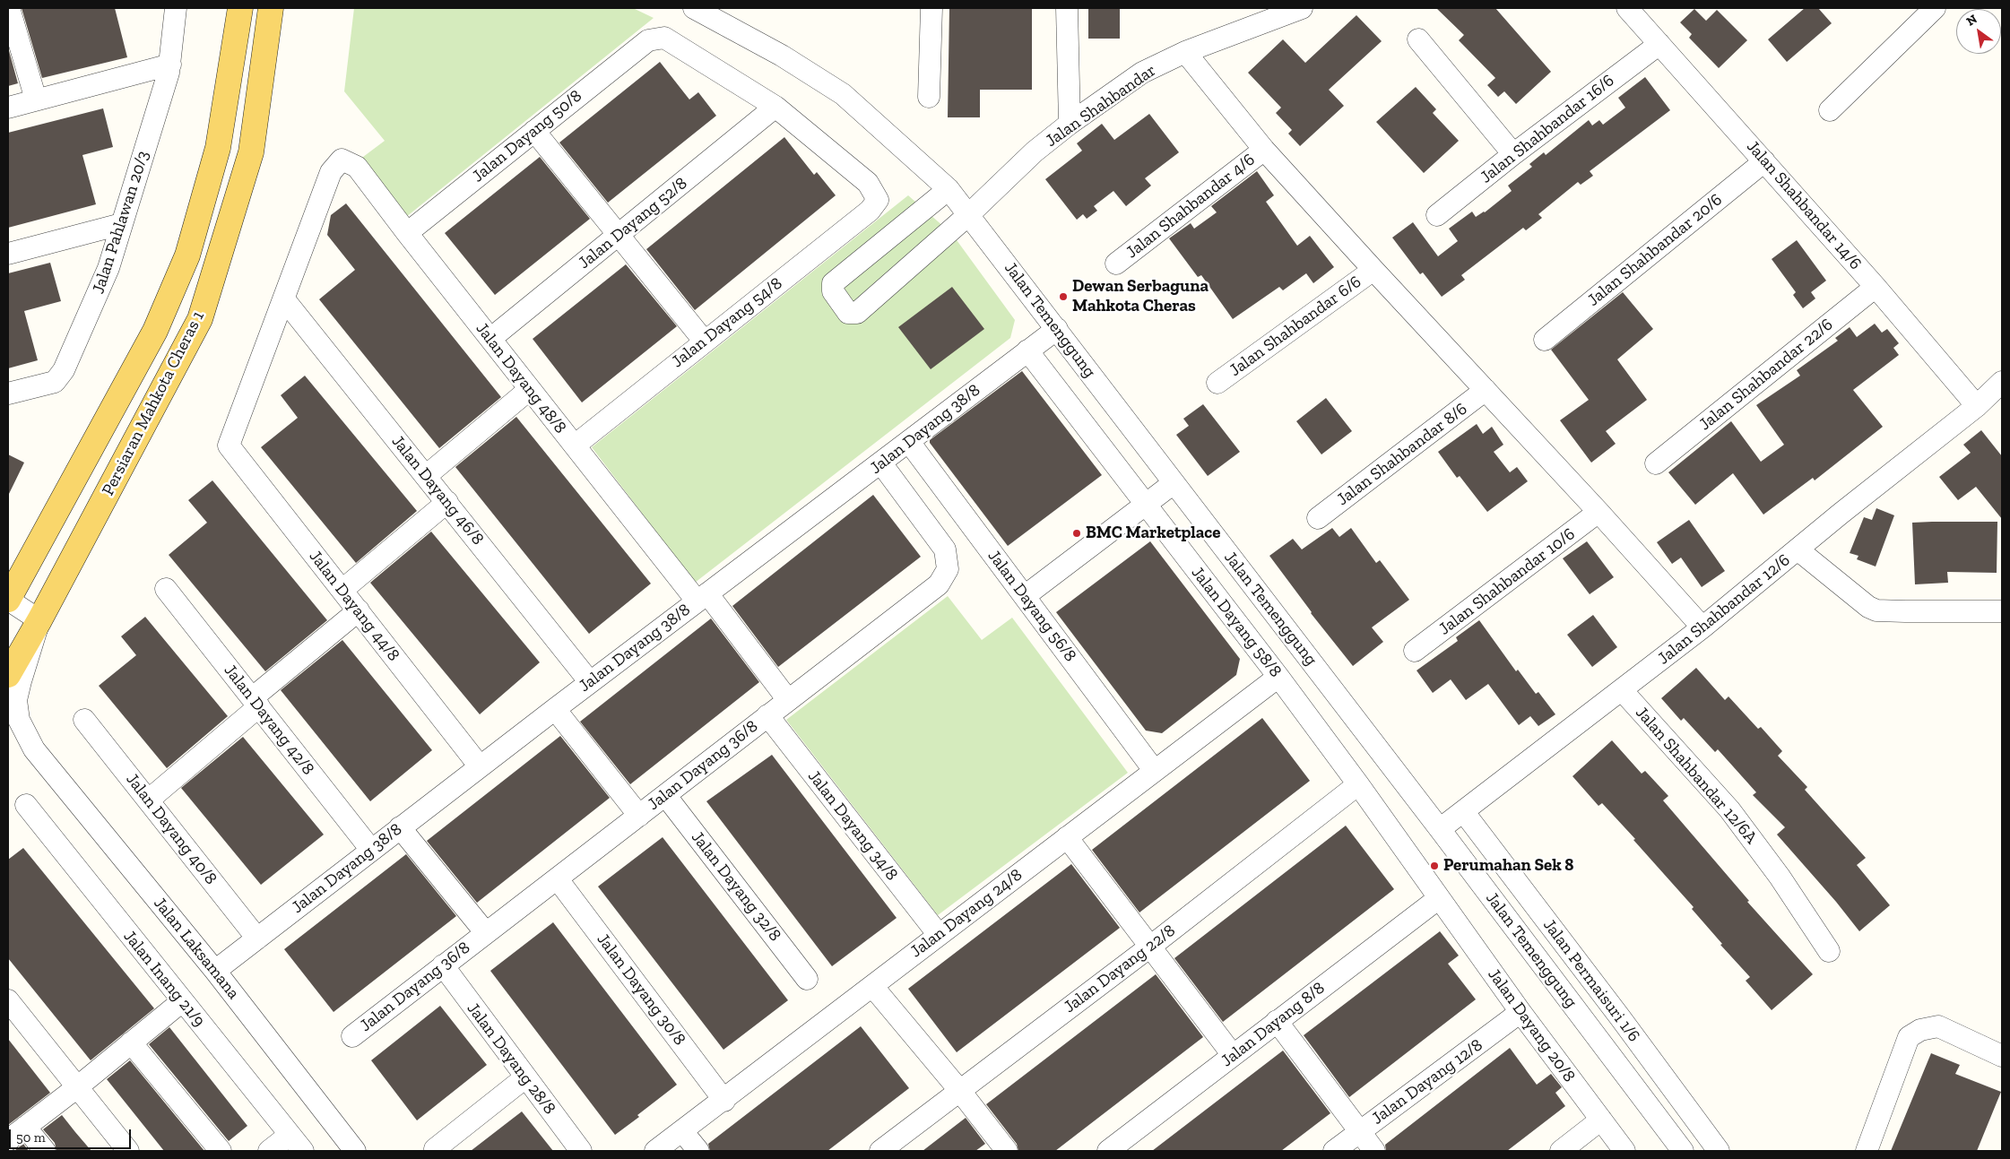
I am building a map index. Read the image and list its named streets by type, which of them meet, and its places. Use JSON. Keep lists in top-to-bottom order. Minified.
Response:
{"streets":{"main road":["Persiaran Mahkota Cheras 1"],"street":["Jalan Shahbandar","Jalan Shahbandar 16/6","Jalan Dayang 50/8","Jalan Shahbandar 14/6","Jalan Shahbandar 4/6","Jalan Pahlawan 20/3","Jalan Dayang 52/8","Jalan Shahbandar 20/6","Jalan Temenggung","Jalan Dayang 54/8","Jalan Shahbandar 6/6","Jalan Shahbandar 22/6","Jalan Dayang 48/8","Jalan Dayang 38/8","Jalan Shahbandar 8/6","Jalan Dayang 46/8","Jalan Shahbandar 10/6","Jalan Dayang 44/8","Jalan Dayang 56/8","Jalan Shahbandar 12/6","Jalan Dayang 58/8","Jalan Dayang 42/8","Jalan Dayang 36/8","Jalan Shahbandar 12/6A","Jalan Dayang 34/8","Jalan Dayang 40/8","Jalan Dayang 32/8","Jalan Dayang 24/8","Jalan Laksamana","Jalan Dayang 22/8","Jalan Inang 21/9","Jalan Permaisuri 1/6","Jalan Dayang 30/8","Jalan Dayang 8/8","Jalan Dayang 20/8","Jalan Dayang 28/8","Jalan Dayang 12/8"]},"crossings":[["Jalan Shahbandar","Jalan Temenggung"],["Jalan Shahbandar 16/6","Jalan Shahbandar 14/6"],["Jalan Dayang 50/8","Jalan Dayang 52/8"],["Jalan Dayang 50/8","Jalan Dayang 54/8"],["Jalan Dayang 50/8","Jalan Dayang 48/8"],["Jalan Shahbandar 14/6","Jalan Shahbandar 20/6"],["Jalan Shahbandar 14/6","Jalan Shahbandar 22/6"],["Jalan Shahbandar 14/6","Jalan Shahbandar 12/6"],["Jalan Dayang 52/8","Jalan Dayang 54/8"],["Jalan Dayang 52/8","Jalan Dayang 48/8"],["Jalan Temenggung","Jalan Dayang 38/8"],["Jalan Temenggung","Jalan Shahbandar 12/6"],["Jalan Dayang 54/8","Jalan Dayang 48/8"],["Jalan Dayang 48/8","Jalan Dayang 38/8"],["Jalan Dayang 48/8","Jalan Dayang 46/8"],["Jalan Dayang 48/8","Jalan Dayang 44/8"],["Jalan Dayang 48/8","Jalan Dayang 36/8"],["Persiaran Mahkota Cheras 1","Jalan Laksamana"],["Jalan Dayang 38/8","Jalan Dayang 46/8"],["Jalan Dayang 38/8","Jalan Dayang 44/8"],["Jalan Dayang 38/8","Jalan Dayang 56/8"],["Jalan Dayang 38/8","Jalan Dayang 58/8"],["Jalan Dayang 38/8","Jalan Dayang 42/8"],["Jalan Dayang 38/8","Jalan Dayang 36/8"],["Jalan Dayang 38/8","Jalan Dayang 40/8"],["Jalan Dayang 38/8","Jalan Laksamana"],["Jalan Dayang 46/8","Jalan Dayang 44/8"],["Jalan Dayang 56/8","Jalan Dayang 24/8"],["Jalan Shahbandar 12/6","Jalan Shahbandar 12/6A"],["Jalan Shahbandar 12/6","Jalan Permaisuri 1/6"],["Jalan Dayang 58/8","Jalan Dayang 24/8"],["Jalan Dayang 58/8","Jalan Dayang 22/8"],["Jalan Dayang 58/8","Jalan Dayang 8/8"],["Jalan Dayang 58/8","Jalan Dayang 20/8"],["Jalan Dayang 36/8","Jalan Dayang 34/8"],["Jalan Dayang 36/8","Jalan Dayang 32/8"],["Jalan Dayang 36/8","Jalan Dayang 30/8"],["Jalan Dayang 36/8","Jalan Dayang 28/8"],["Jalan Dayang 34/8","Jalan Dayang 24/8"],["Jalan Dayang 24/8","Jalan Dayang 30/8"],["Jalan Dayang 8/8","Jalan Dayang 20/8"],["Jalan Dayang 20/8","Jalan Dayang 12/8"]],"places":["Dewan Serbaguna Mahkota Cheras","BMC Marketplace","Perumahan Sek 8"],"scale_bar":"50 m","north":"top left"}
